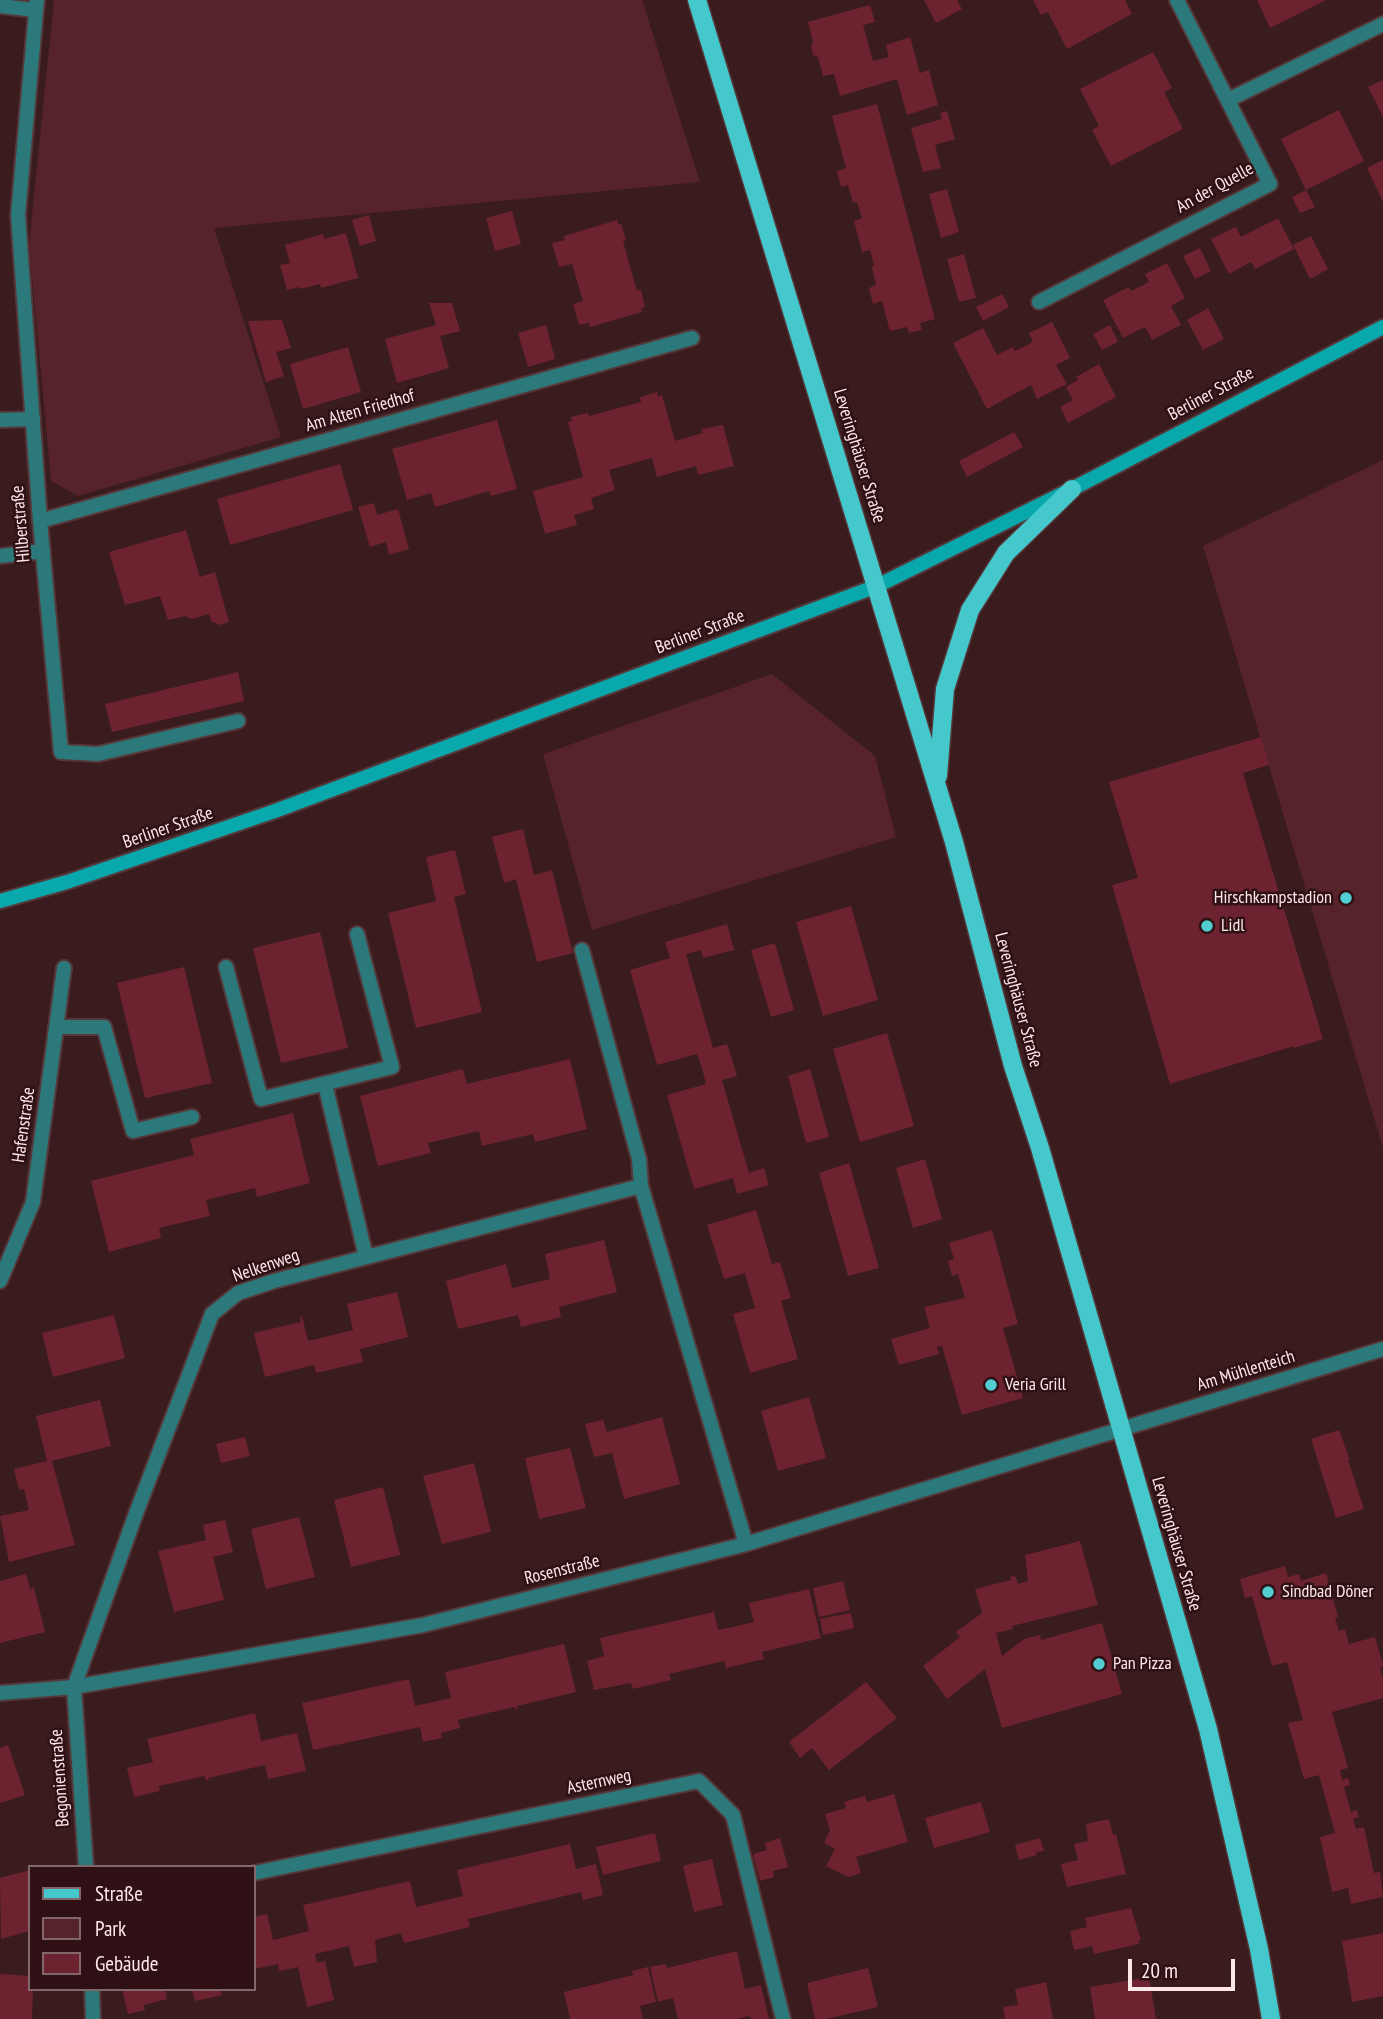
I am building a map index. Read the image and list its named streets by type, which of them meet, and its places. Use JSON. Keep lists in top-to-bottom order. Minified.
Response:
{"streets":{"main road":["Berliner Straße","Leveringhäuser Straße"],"street":["An der Quelle","Am Alten Friedhof","Hilberstraße","Hafenstraße","Nelkenweg","Am Mühlenteich","Rosenstraße","Begonienstraße","Asternweg"]},"crossings":[["Berliner Straße","Leveringhäuser Straße"],["Am Alten Friedhof","Hilberstraße"],["Leveringhäuser Straße","Am Mühlenteich"],["Leveringhäuser Straße","Rosenstraße"],["Nelkenweg","Rosenstraße"],["Nelkenweg","Begonienstraße"],["Am Mühlenteich","Rosenstraße"],["Rosenstraße","Begonienstraße"]],"places":["Hirschkampstadion","Lidl","Veria Grill","Sindbad Döner","Pan Pizza"],"legend":["Straße","Park","Gebäude"],"scale_bar":"20 m"}
